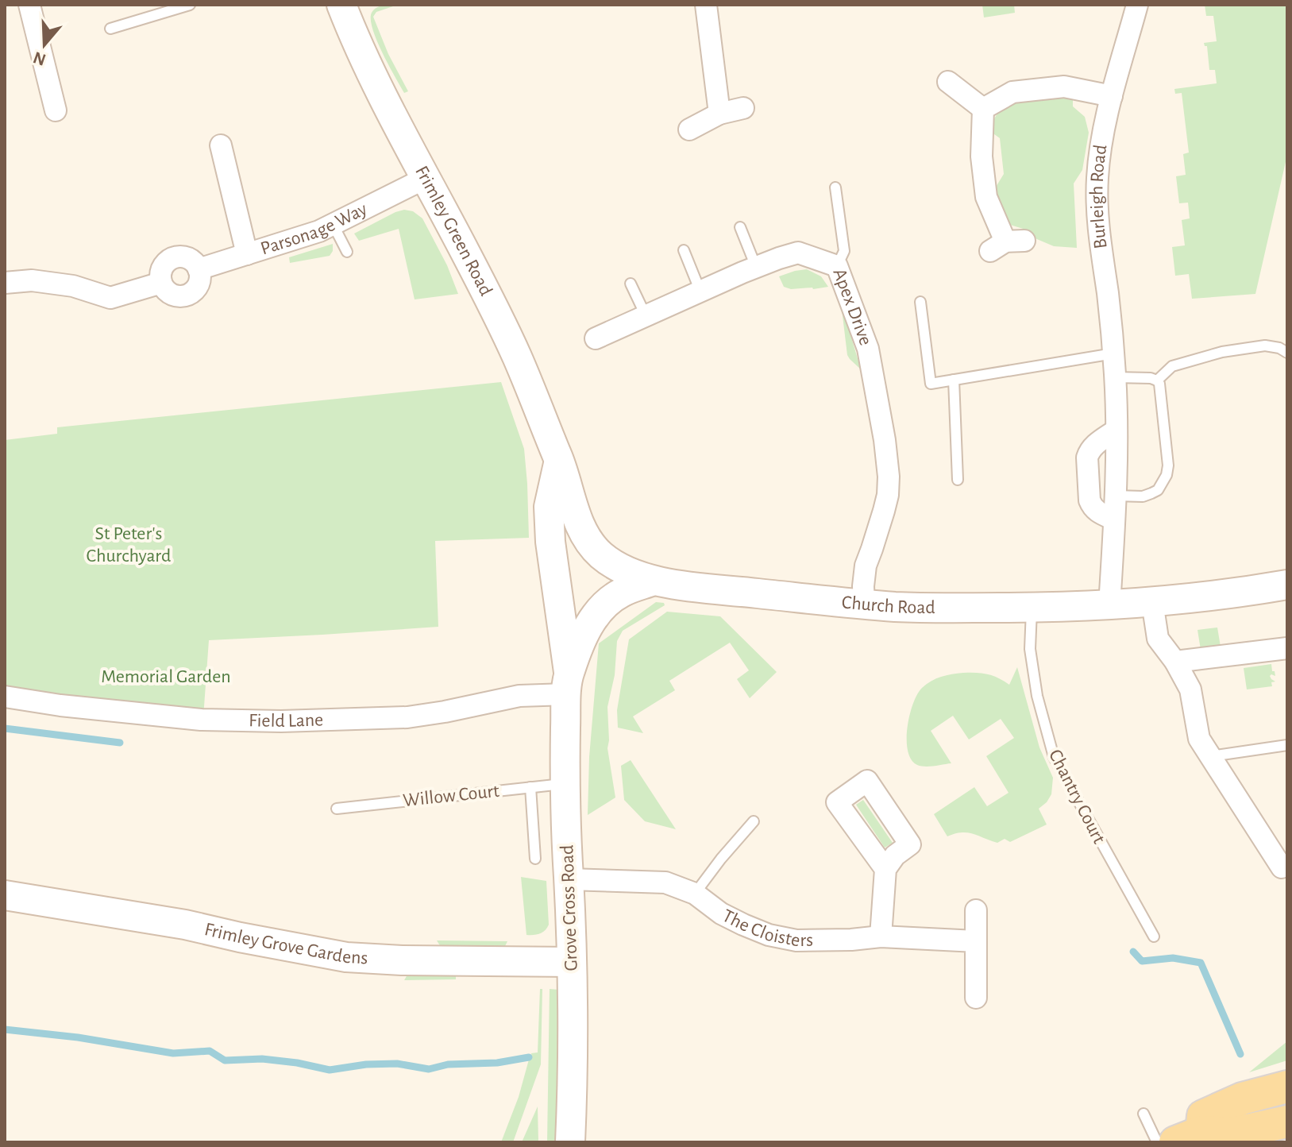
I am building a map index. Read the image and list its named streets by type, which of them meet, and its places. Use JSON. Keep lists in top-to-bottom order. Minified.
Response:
{"streets":{"main road":["Frimley Green Road","Church Road","Grove Cross Road","Frimley Grove Gardens"],"street":["Burleigh Road","Parsonage Way","Apex Drive","Field Lane","The Cloisters"],"lane":["Willow Court","Chantry Court"]},"crossings":[["Burleigh Road","Church Road"],["Parsonage Way","Frimley Green Road"],["Frimley Green Road","Church Road"],["Frimley Green Road","Grove Cross Road"],["Apex Drive","Church Road"],["Church Road","Chantry Court"],["Church Road","Grove Cross Road"],["Field Lane","Grove Cross Road"],["Willow Court","Grove Cross Road"],["Grove Cross Road","The Cloisters"],["Grove Cross Road","Frimley Grove Gardens"]],"parks":["St Peter's Churchyard","Memorial Garden"],"north":"bottom"}
